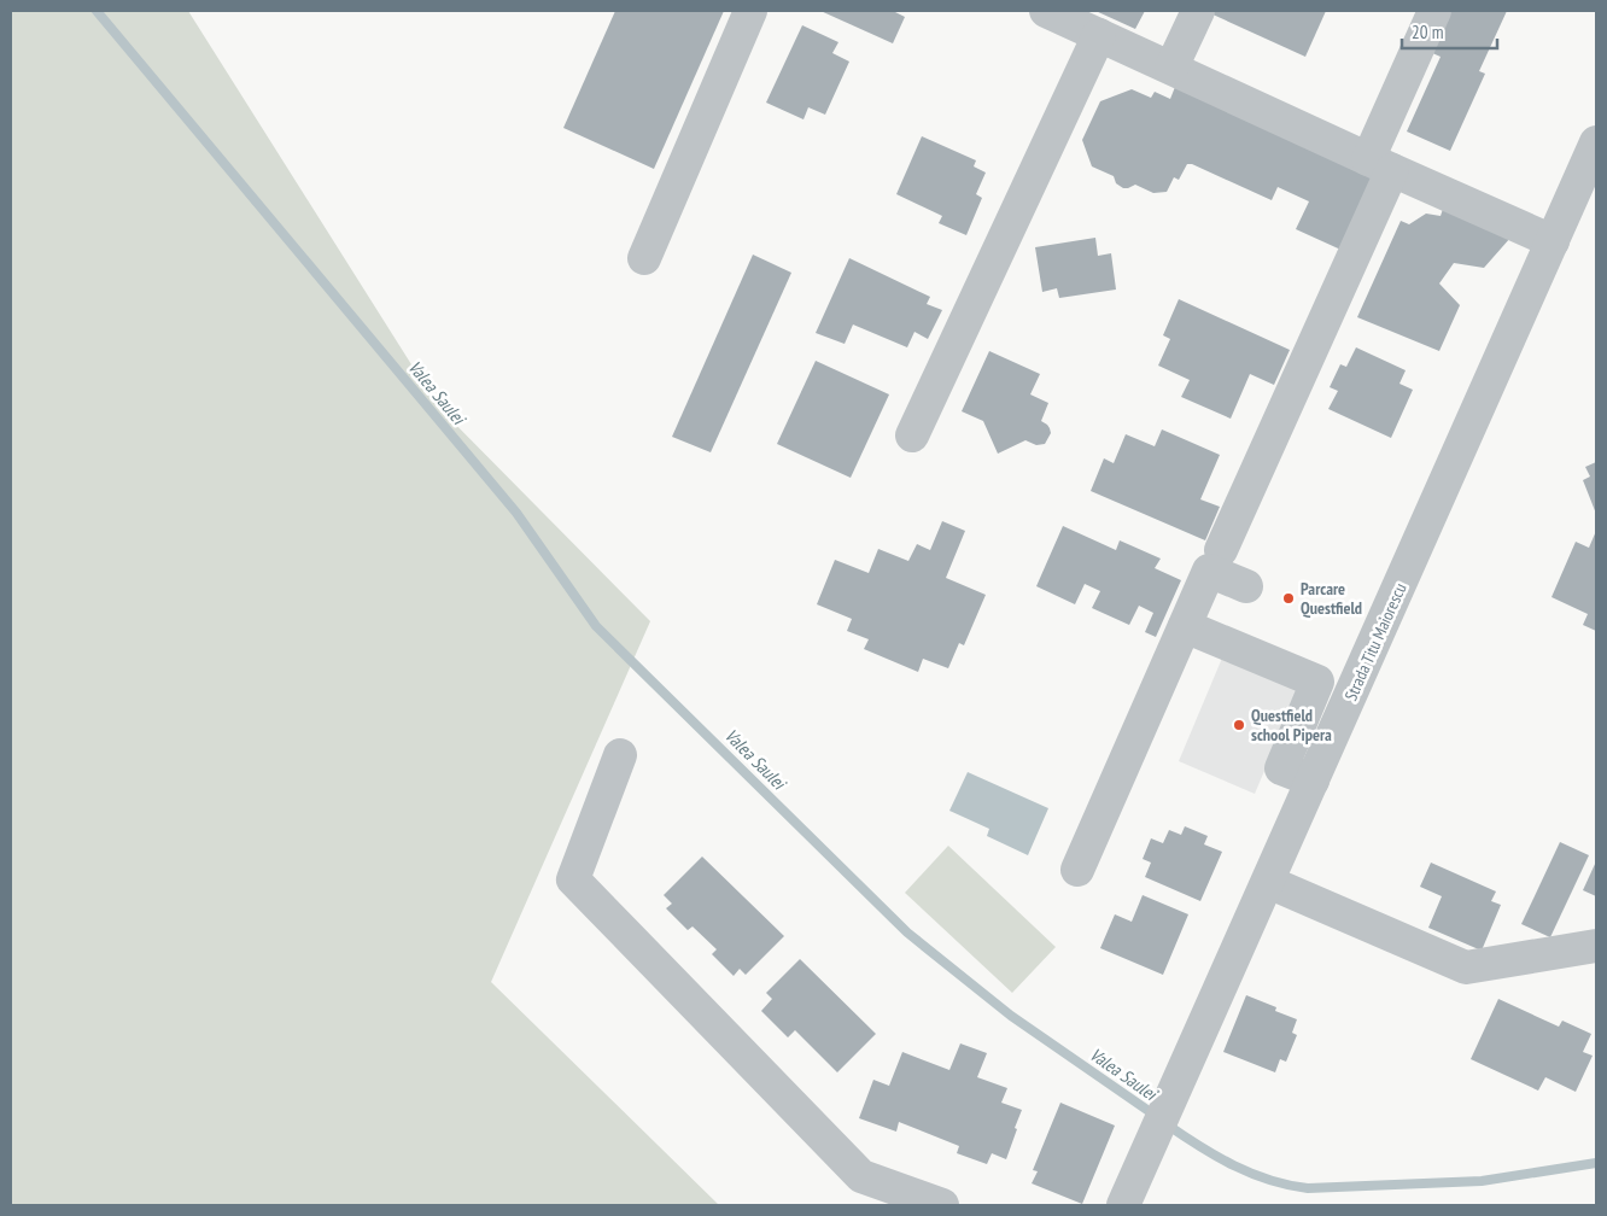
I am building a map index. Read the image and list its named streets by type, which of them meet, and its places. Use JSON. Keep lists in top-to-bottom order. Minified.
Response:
{"streets":{"street":["Strada Titu Maiorescu"]},"water":["Valea Saulei"],"places":["Parcare Questfield","Questfield school Pipera"],"scale_bar":"20 m"}
